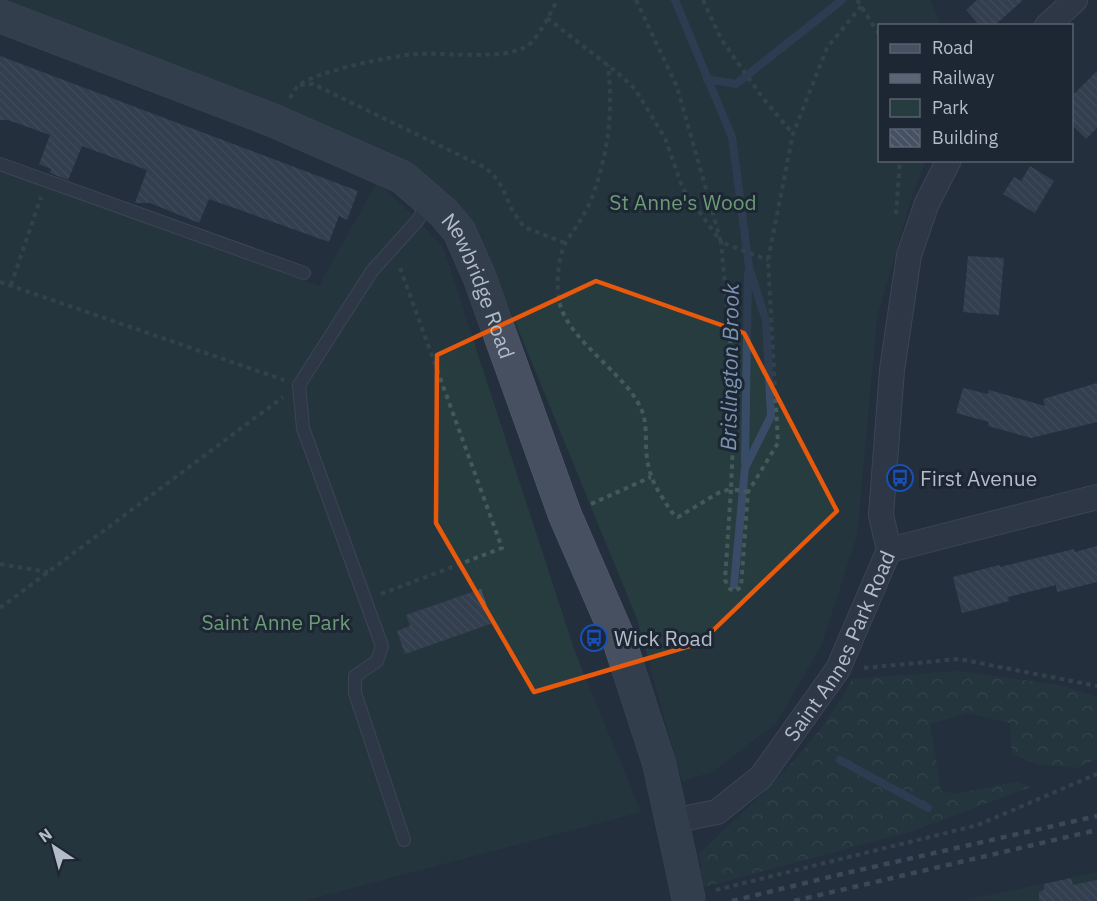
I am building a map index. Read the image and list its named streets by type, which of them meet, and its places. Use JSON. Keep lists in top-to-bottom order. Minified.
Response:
{"streets":{"street":["Newbridge Road","Saint Annes Park Road"]},"crossings":[["Newbridge Road","Saint Annes Park Road"]],"water":["Brislington Brook"],"parks":["St Anne's Wood","Saint Anne Park"],"places":{"bus stop":["First Avenue","Wick Road"]},"legend":["Road","Railway","Park","Building"],"north":"top left"}
